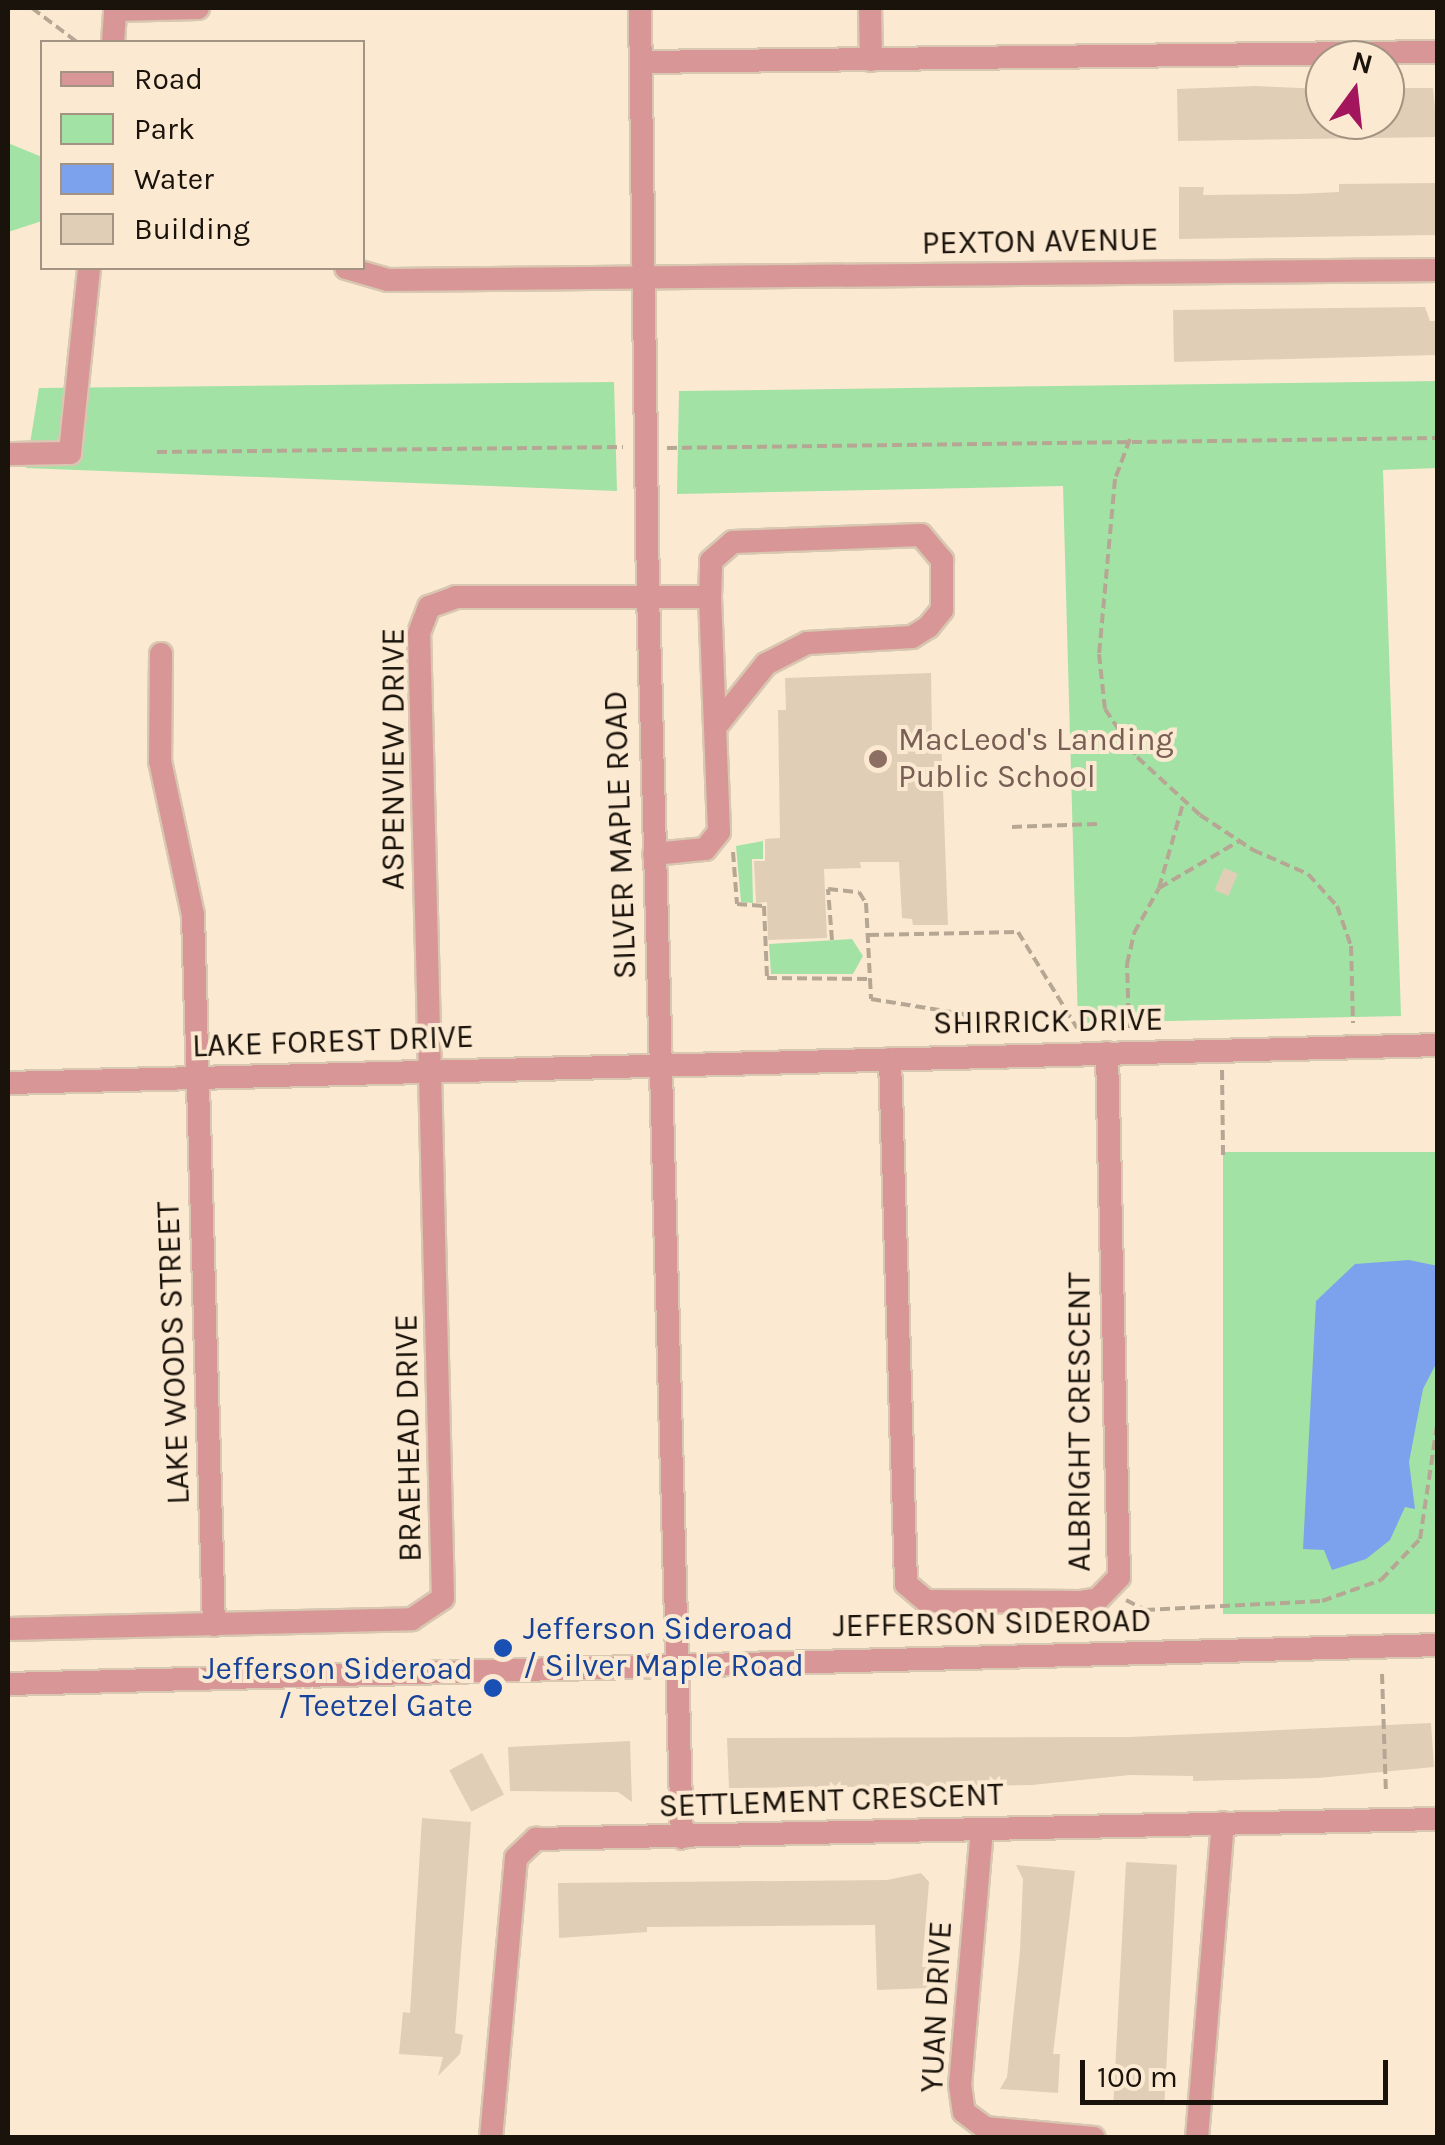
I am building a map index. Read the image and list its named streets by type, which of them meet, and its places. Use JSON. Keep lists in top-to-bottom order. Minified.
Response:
{"streets":{"street":["PEXTON AVENUE","ASPENVIEW DRIVE","SILVER MAPLE ROAD","SHIRRICK DRIVE","LAKE FOREST DRIVE","LAKE WOODS STREET","ALBRIGHT CRESCENT","BRAEHEAD DRIVE","JEFFERSON SIDEROAD","SETTLEMENT CRESCENT","YUAN DRIVE"]},"crossings":[["PEXTON AVENUE","SILVER MAPLE ROAD"],["ASPENVIEW DRIVE","SILVER MAPLE ROAD"],["ASPENVIEW DRIVE","LAKE FOREST DRIVE"],["ASPENVIEW DRIVE","BRAEHEAD DRIVE"],["SILVER MAPLE ROAD","SHIRRICK DRIVE"],["SILVER MAPLE ROAD","LAKE FOREST DRIVE"],["SILVER MAPLE ROAD","JEFFERSON SIDEROAD"],["SILVER MAPLE ROAD","SETTLEMENT CRESCENT"],["SHIRRICK DRIVE","LAKE FOREST DRIVE"],["SHIRRICK DRIVE","ALBRIGHT CRESCENT"],["LAKE FOREST DRIVE","LAKE WOODS STREET"],["LAKE FOREST DRIVE","BRAEHEAD DRIVE"],["LAKE WOODS STREET","BRAEHEAD DRIVE"],["SETTLEMENT CRESCENT","YUAN DRIVE"]],"places":["MacLeod's Landing Public School","Jefferson Sideroad / Silver Maple Road","Jefferson Sideroad / Teetzel Gate"],"legend":["Road","Park","Water","Building"],"scale_bar":"100 m","north":"top"}
